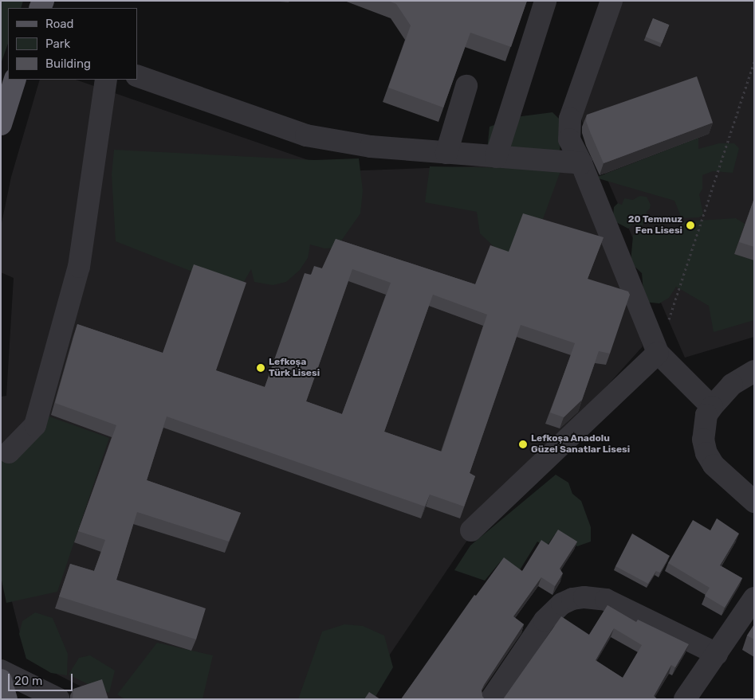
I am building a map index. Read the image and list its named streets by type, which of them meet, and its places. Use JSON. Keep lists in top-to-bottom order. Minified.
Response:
{"places":["20 Temmuz Fen Lisesi","Lefkoşa Türk Lisesi","Lefkoşa Anadolu Güzel Sanatlar Lisesi"],"legend":["Road","Park","Building"],"scale_bar":"20 m"}
